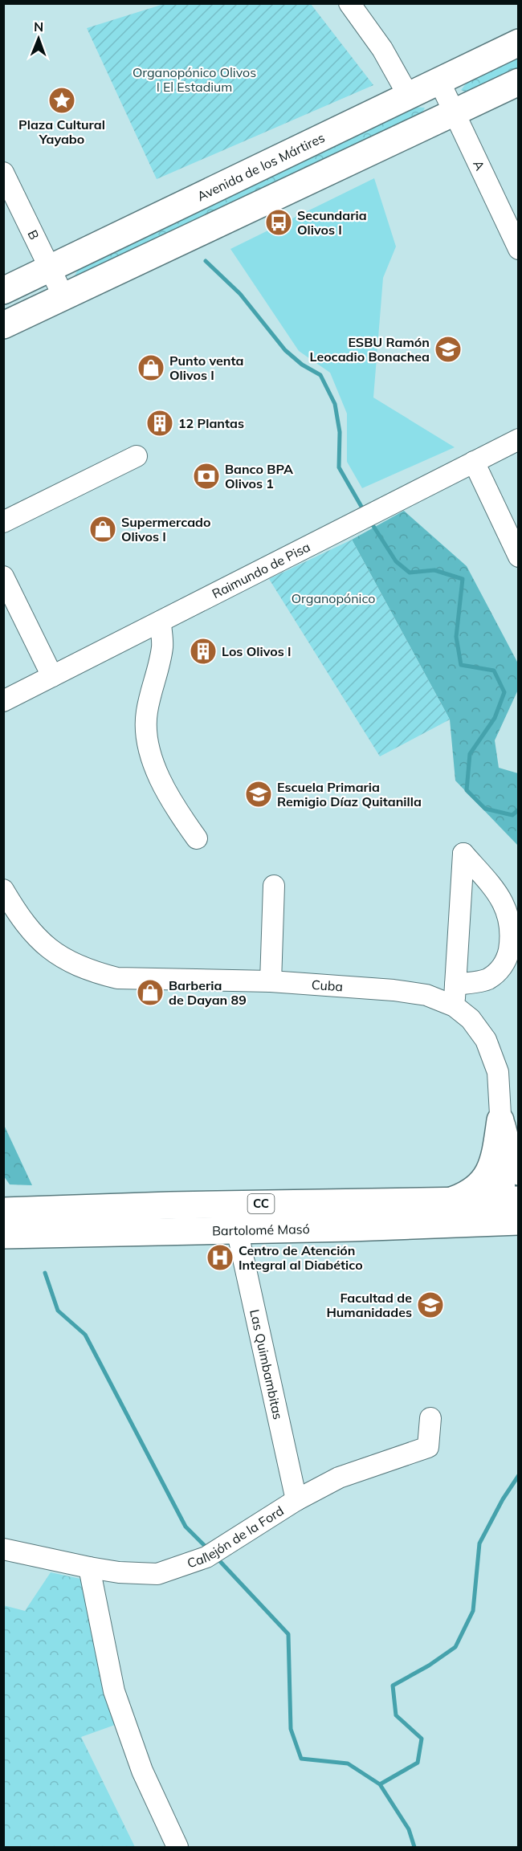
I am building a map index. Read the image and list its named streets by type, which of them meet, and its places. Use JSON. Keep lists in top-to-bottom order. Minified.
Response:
{"streets":{"main road":["Avenida de los Mártires","CC","Bartolomé Masó"],"street":["A","B","Raimundo de Pisa","Cuba","Las Quimbambitas","Callejón de la Ford"]},"crossings":[["A","Avenida de los Mártires"],["Avenida de los Mártires","B"],["Cuba","Bartolomé Masó"],["Bartolomé Masó","Las Quimbambitas"],["Las Quimbambitas","Callejón de la Ford"]],"parks":["Organopónico Olivos I El Estadium","Organopónico"],"places":{"place":["Plaza Cultural Yayabo"],"bus stop":["Secundaria Olivos I"],"school or university":["ESBU Ramón Leocadio Bonachea","Escuela Primaria Remigio Díaz Quitanilla","Facultad de Humanidades"],"shop":["Punto venta Olivos I","Supermercado Olivos I","Barberia de Dayan 89"],"building":["12 Plantas","Los Olivos I"],"bank":["Banco BPA Olivos 1"],"hospital":["Centro de Atención Integral al Diabético"]},"north":"top"}
